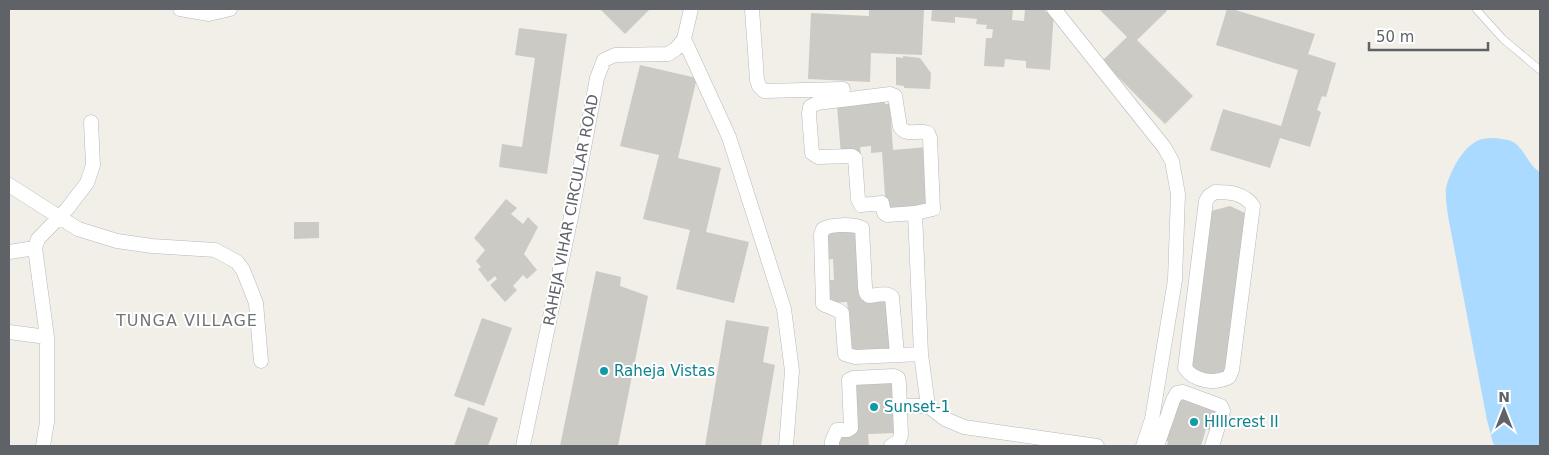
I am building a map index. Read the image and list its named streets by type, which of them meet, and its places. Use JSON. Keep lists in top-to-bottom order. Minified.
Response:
{"streets":{"street":["RAHEJA VIHAR CIRCULAR ROAD"]},"districts":["TUNGA VILLAGE"],"places":["Raheja Vistas","Sunset-1","HIllcrest II"],"scale_bar":"50 m","north":"top"}
